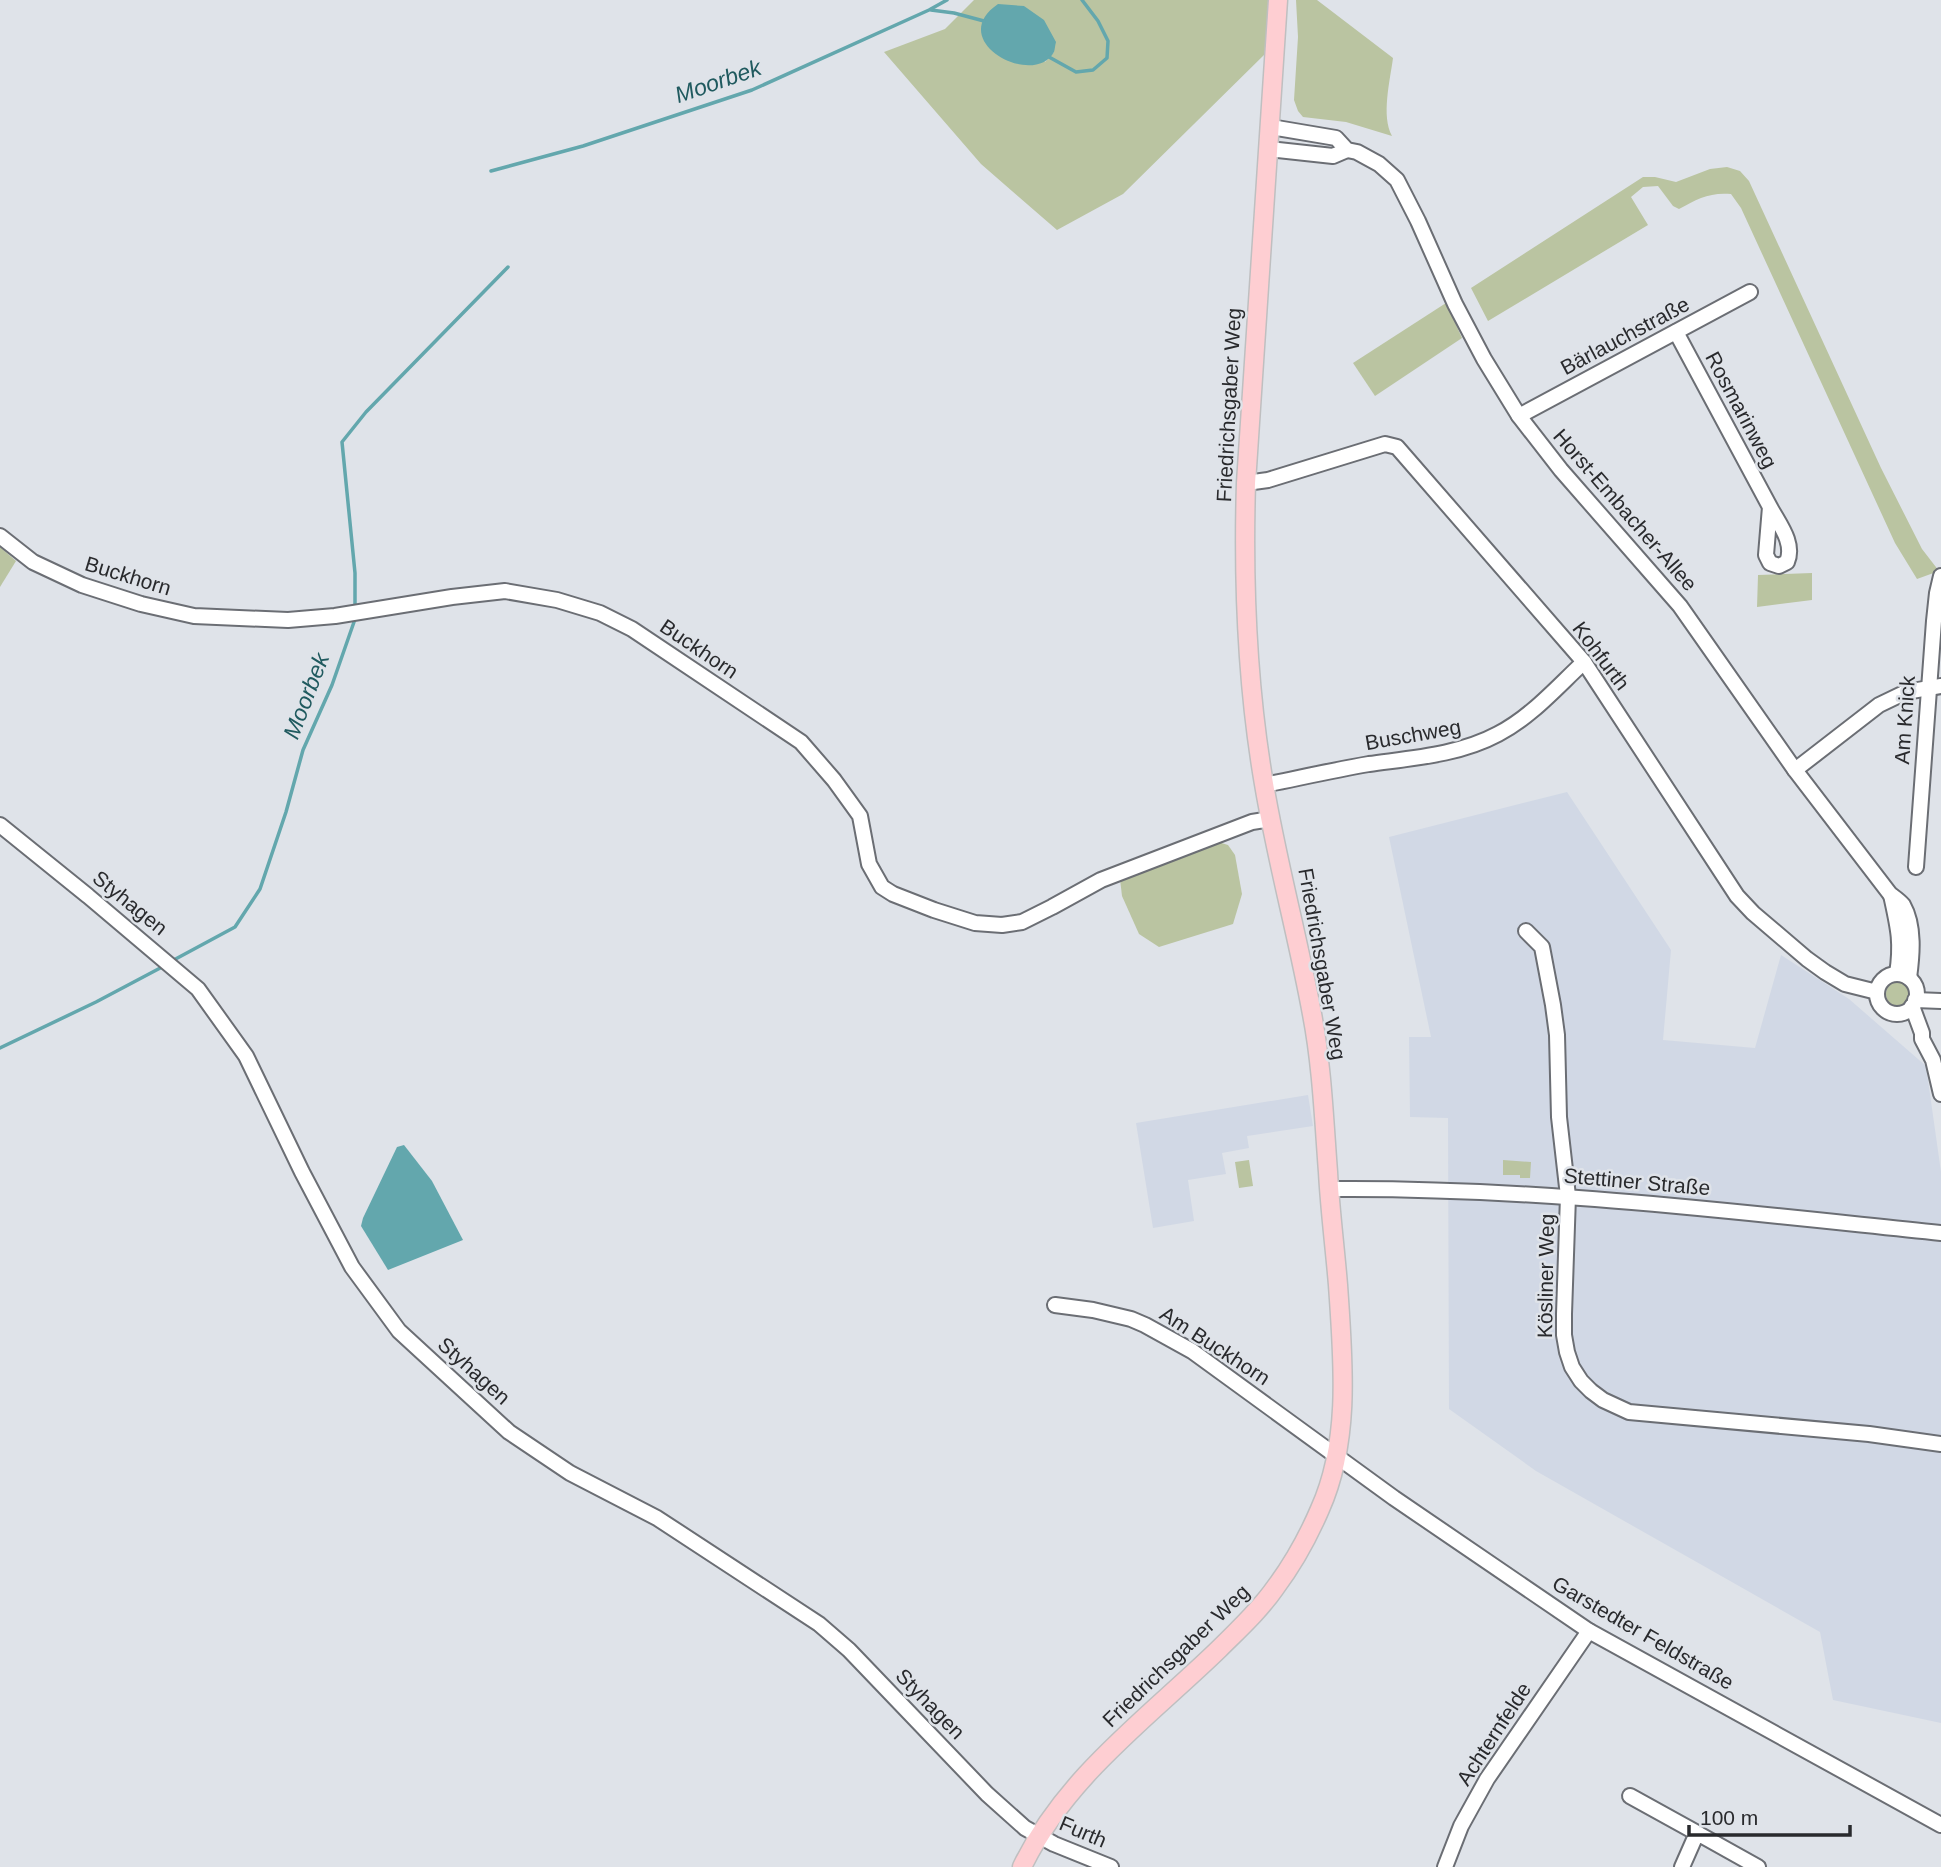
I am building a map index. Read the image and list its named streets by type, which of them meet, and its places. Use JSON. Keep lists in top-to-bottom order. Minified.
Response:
{"streets":{"main road":["Friedrichsgaber Weg"],"street":["Bärlauchstraße","Rosmarinweg","Horst-Embacher-Allee","Buckhorn","Kohfurth","Am Knick","Buschweg","Styhagen","Stettiner Straße","Kösliner Weg","Am Buckhorn","Garstedter Feldstraße","Achternfelde","Furth"]},"crossings":[["Bärlauchstraße","Rosmarinweg"],["Bärlauchstraße","Horst-Embacher-Allee"],["Friedrichsgaber Weg","Horst-Embacher-Allee"],["Friedrichsgaber Weg","Buckhorn"],["Friedrichsgaber Weg","Kohfurth"],["Friedrichsgaber Weg","Buschweg"],["Friedrichsgaber Weg","Styhagen"],["Friedrichsgaber Weg","Stettiner Straße"],["Friedrichsgaber Weg","Am Buckhorn"],["Friedrichsgaber Weg","Garstedter Feldstraße"],["Friedrichsgaber Weg","Furth"],["Horst-Embacher-Allee","Kohfurth"],["Kohfurth","Buschweg"],["Styhagen","Furth"],["Stettiner Straße","Kösliner Weg"],["Am Buckhorn","Garstedter Feldstraße"],["Garstedter Feldstraße","Achternfelde"]],"water":["Moorbek"],"scale_bar":"100 m"}
